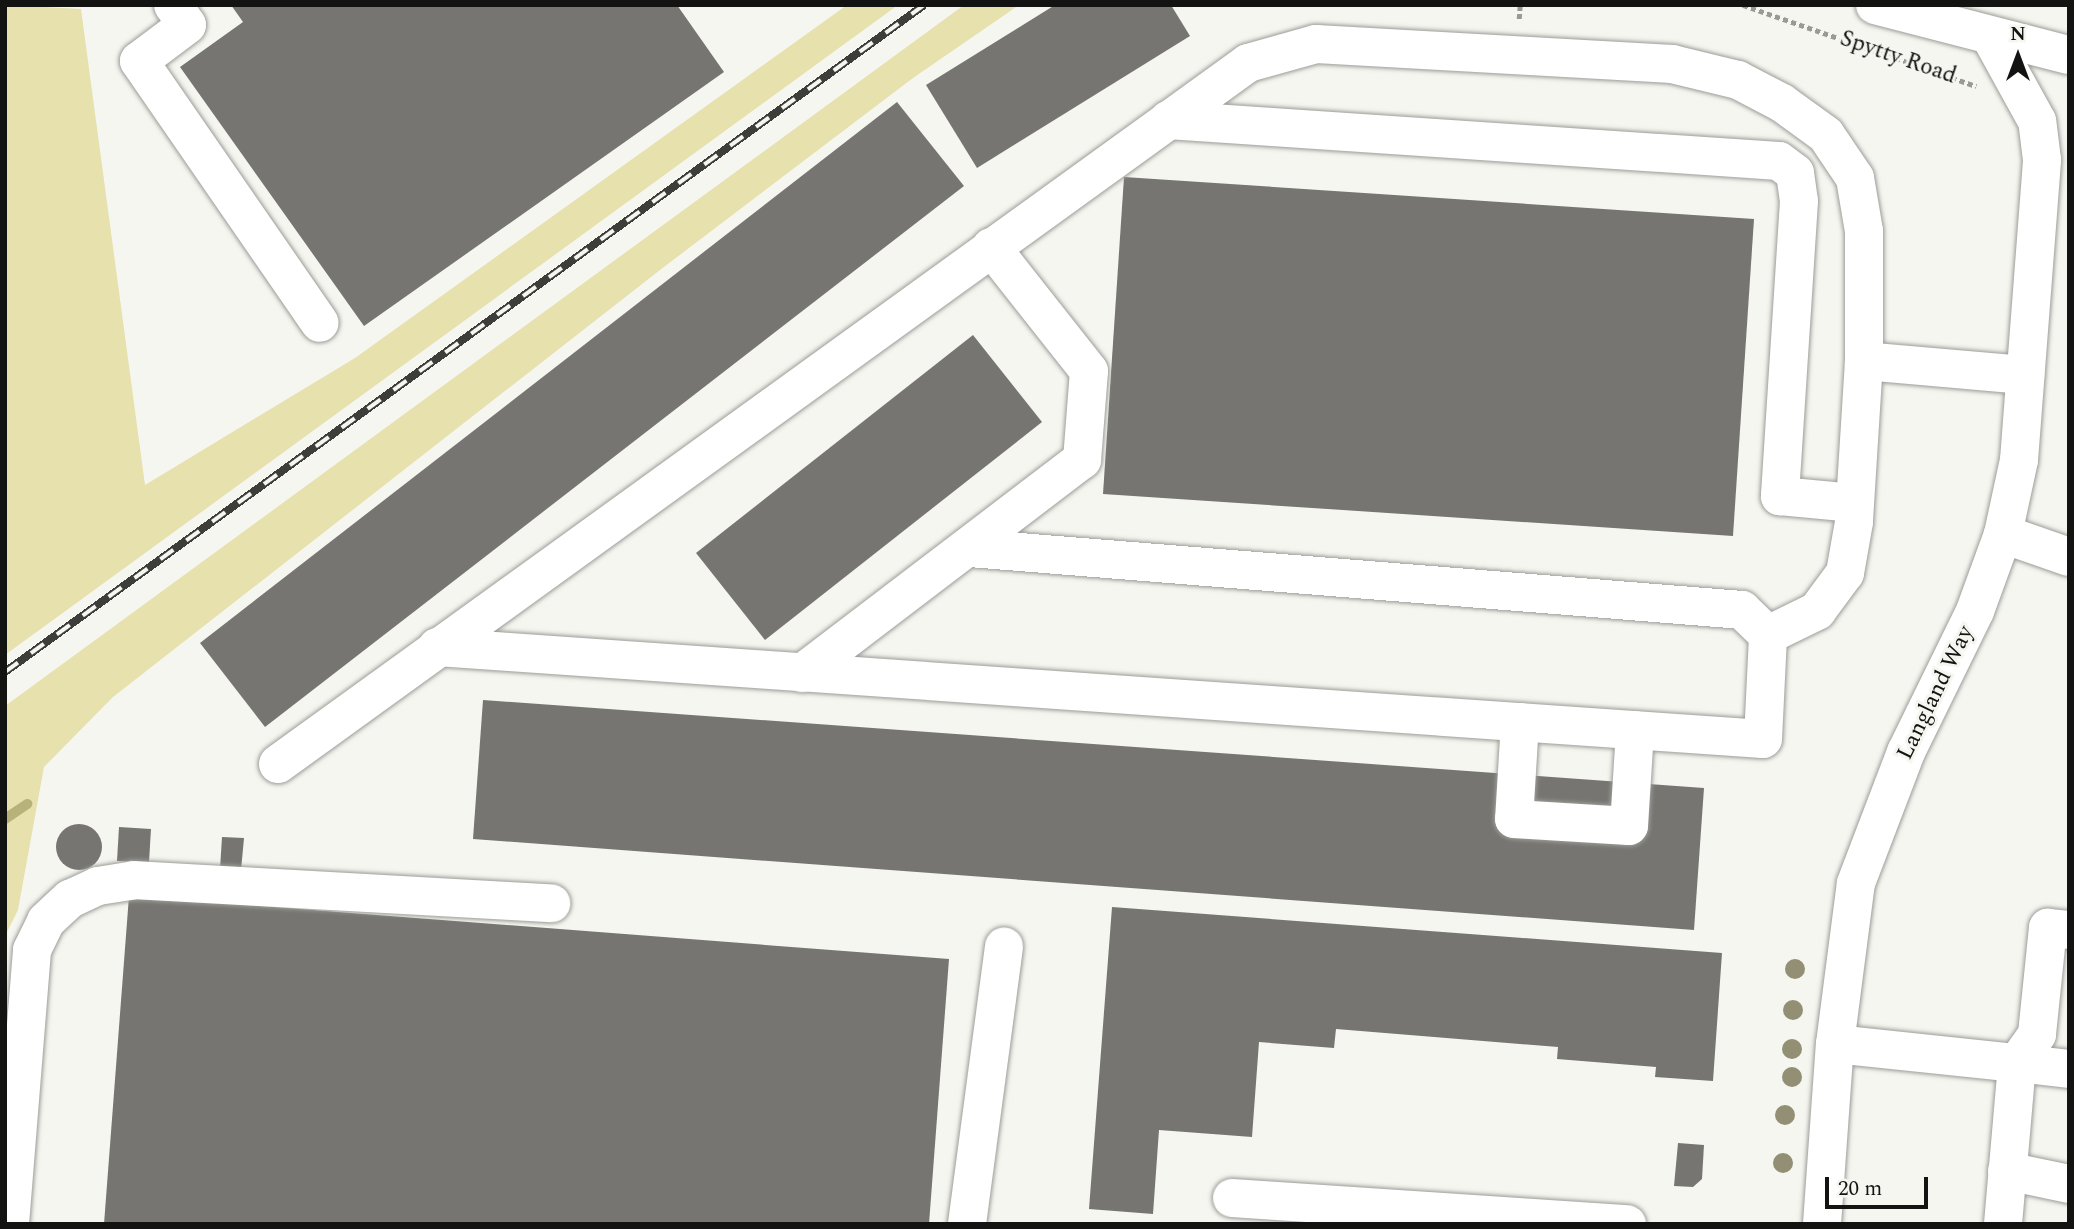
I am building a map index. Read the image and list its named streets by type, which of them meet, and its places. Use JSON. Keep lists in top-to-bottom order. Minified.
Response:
{"streets":{"street":["Spytty Road","Langland Way"]},"crossings":[["Spytty Road","Langland Way"]],"scale_bar":"20 m","north":"top"}
